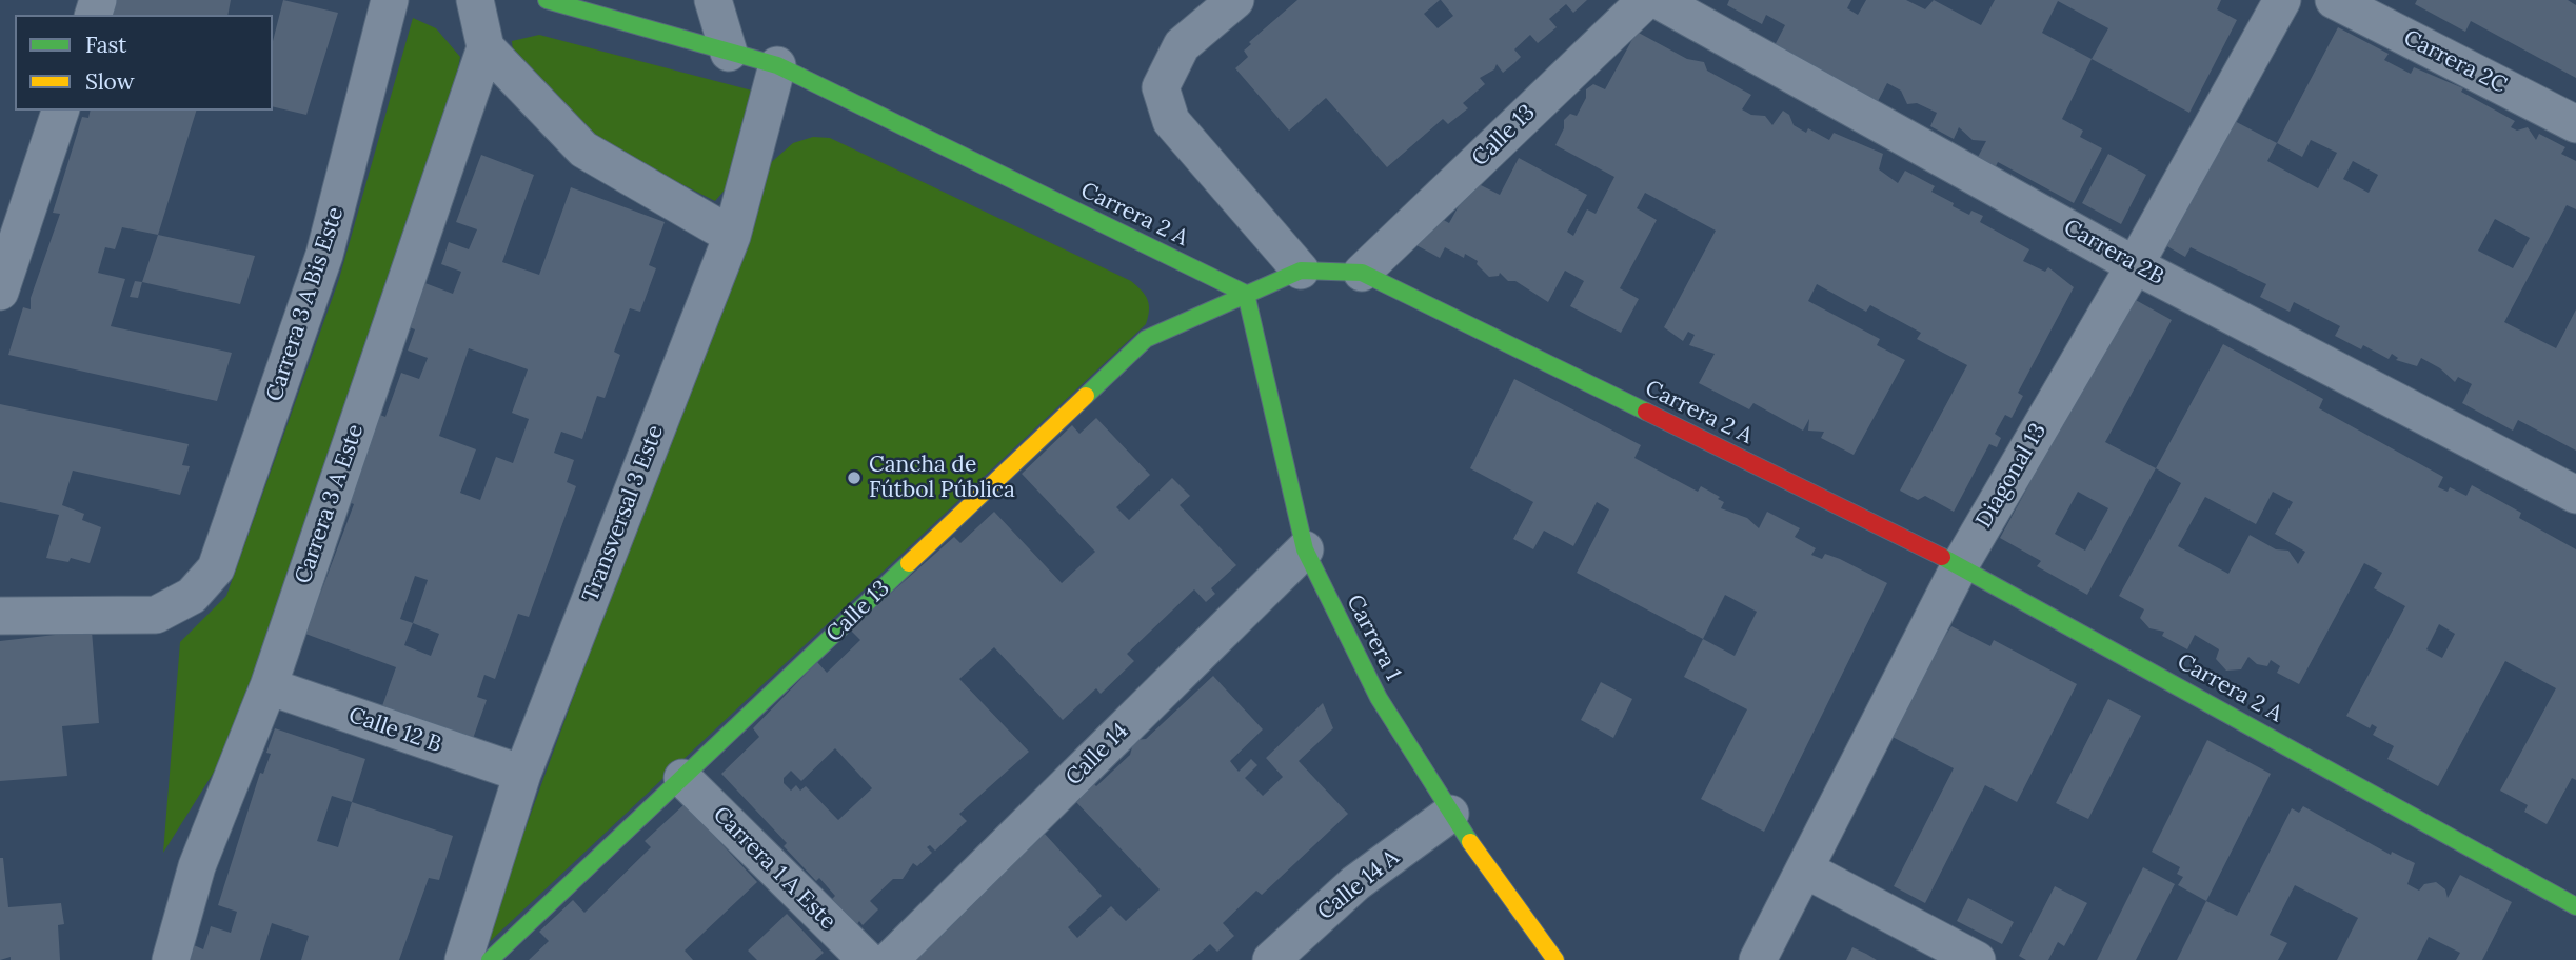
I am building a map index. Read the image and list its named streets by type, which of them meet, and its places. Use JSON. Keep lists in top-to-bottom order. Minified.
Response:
{"streets":{"street":["Carrera 2C","Calle 13","Carrera 2 A","Carrera 2B","Carrera 3 A Bis Este","Diagonal 13","Carrera 3 A Este","Transversal 3 Este","Carrera 1","Calle 12 B","Calle 14","Carrera 1 A Este","Calle 14 A"]},"crossings":[["Calle 13","Carrera 2 A"],["Calle 13","Carrera 1"],["Calle 13","Carrera 1 A Este"],["Carrera 2 A","Diagonal 13"],["Carrera 2 A","Transversal 3 Este"],["Carrera 2 A","Carrera 1"],["Carrera 2B","Diagonal 13"],["Carrera 3 A Este","Calle 12 B"],["Transversal 3 Este","Calle 12 B"],["Carrera 1","Calle 14"],["Carrera 1","Calle 14 A"]],"places":["Cancha de Fútbol Pública"],"legend":["Fast","Slow"]}
